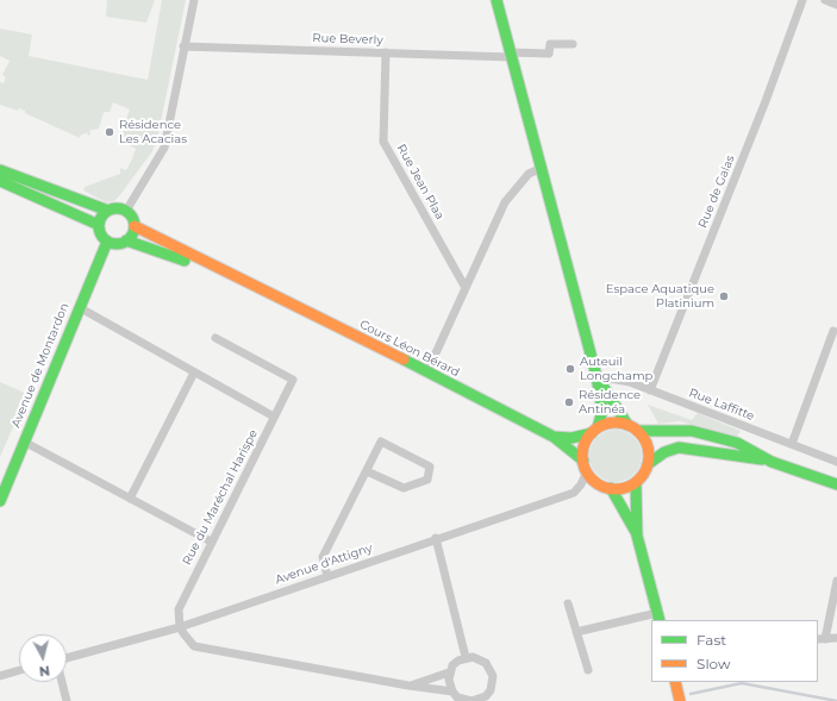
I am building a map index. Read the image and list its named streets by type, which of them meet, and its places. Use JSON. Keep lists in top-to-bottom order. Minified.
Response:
{"streets":{"main road":["Cours Léon Bérard","Avenue de Montardon"],"street":["Rue Beverly","Rue Jean Plaa","Rue de Galas","Rue Laffitte","Rue du Maréchal Harispe","Avenue d'Attigny"]},"crossings":[["Rue Beverly","Rue Jean Plaa"],["Rue de Galas","Rue Laffitte"],["Cours Léon Bérard","Avenue de Montardon"],["Cours Léon Bérard","Avenue d'Attigny"],["Rue du Maréchal Harispe","Avenue d'Attigny"]],"places":["Résidence Les Acacias","Espace Aquatique Platinium","Auteuil Longchamp","Résidence Antinéa"],"legend":["Fast","Slow"],"north":"bottom"}
